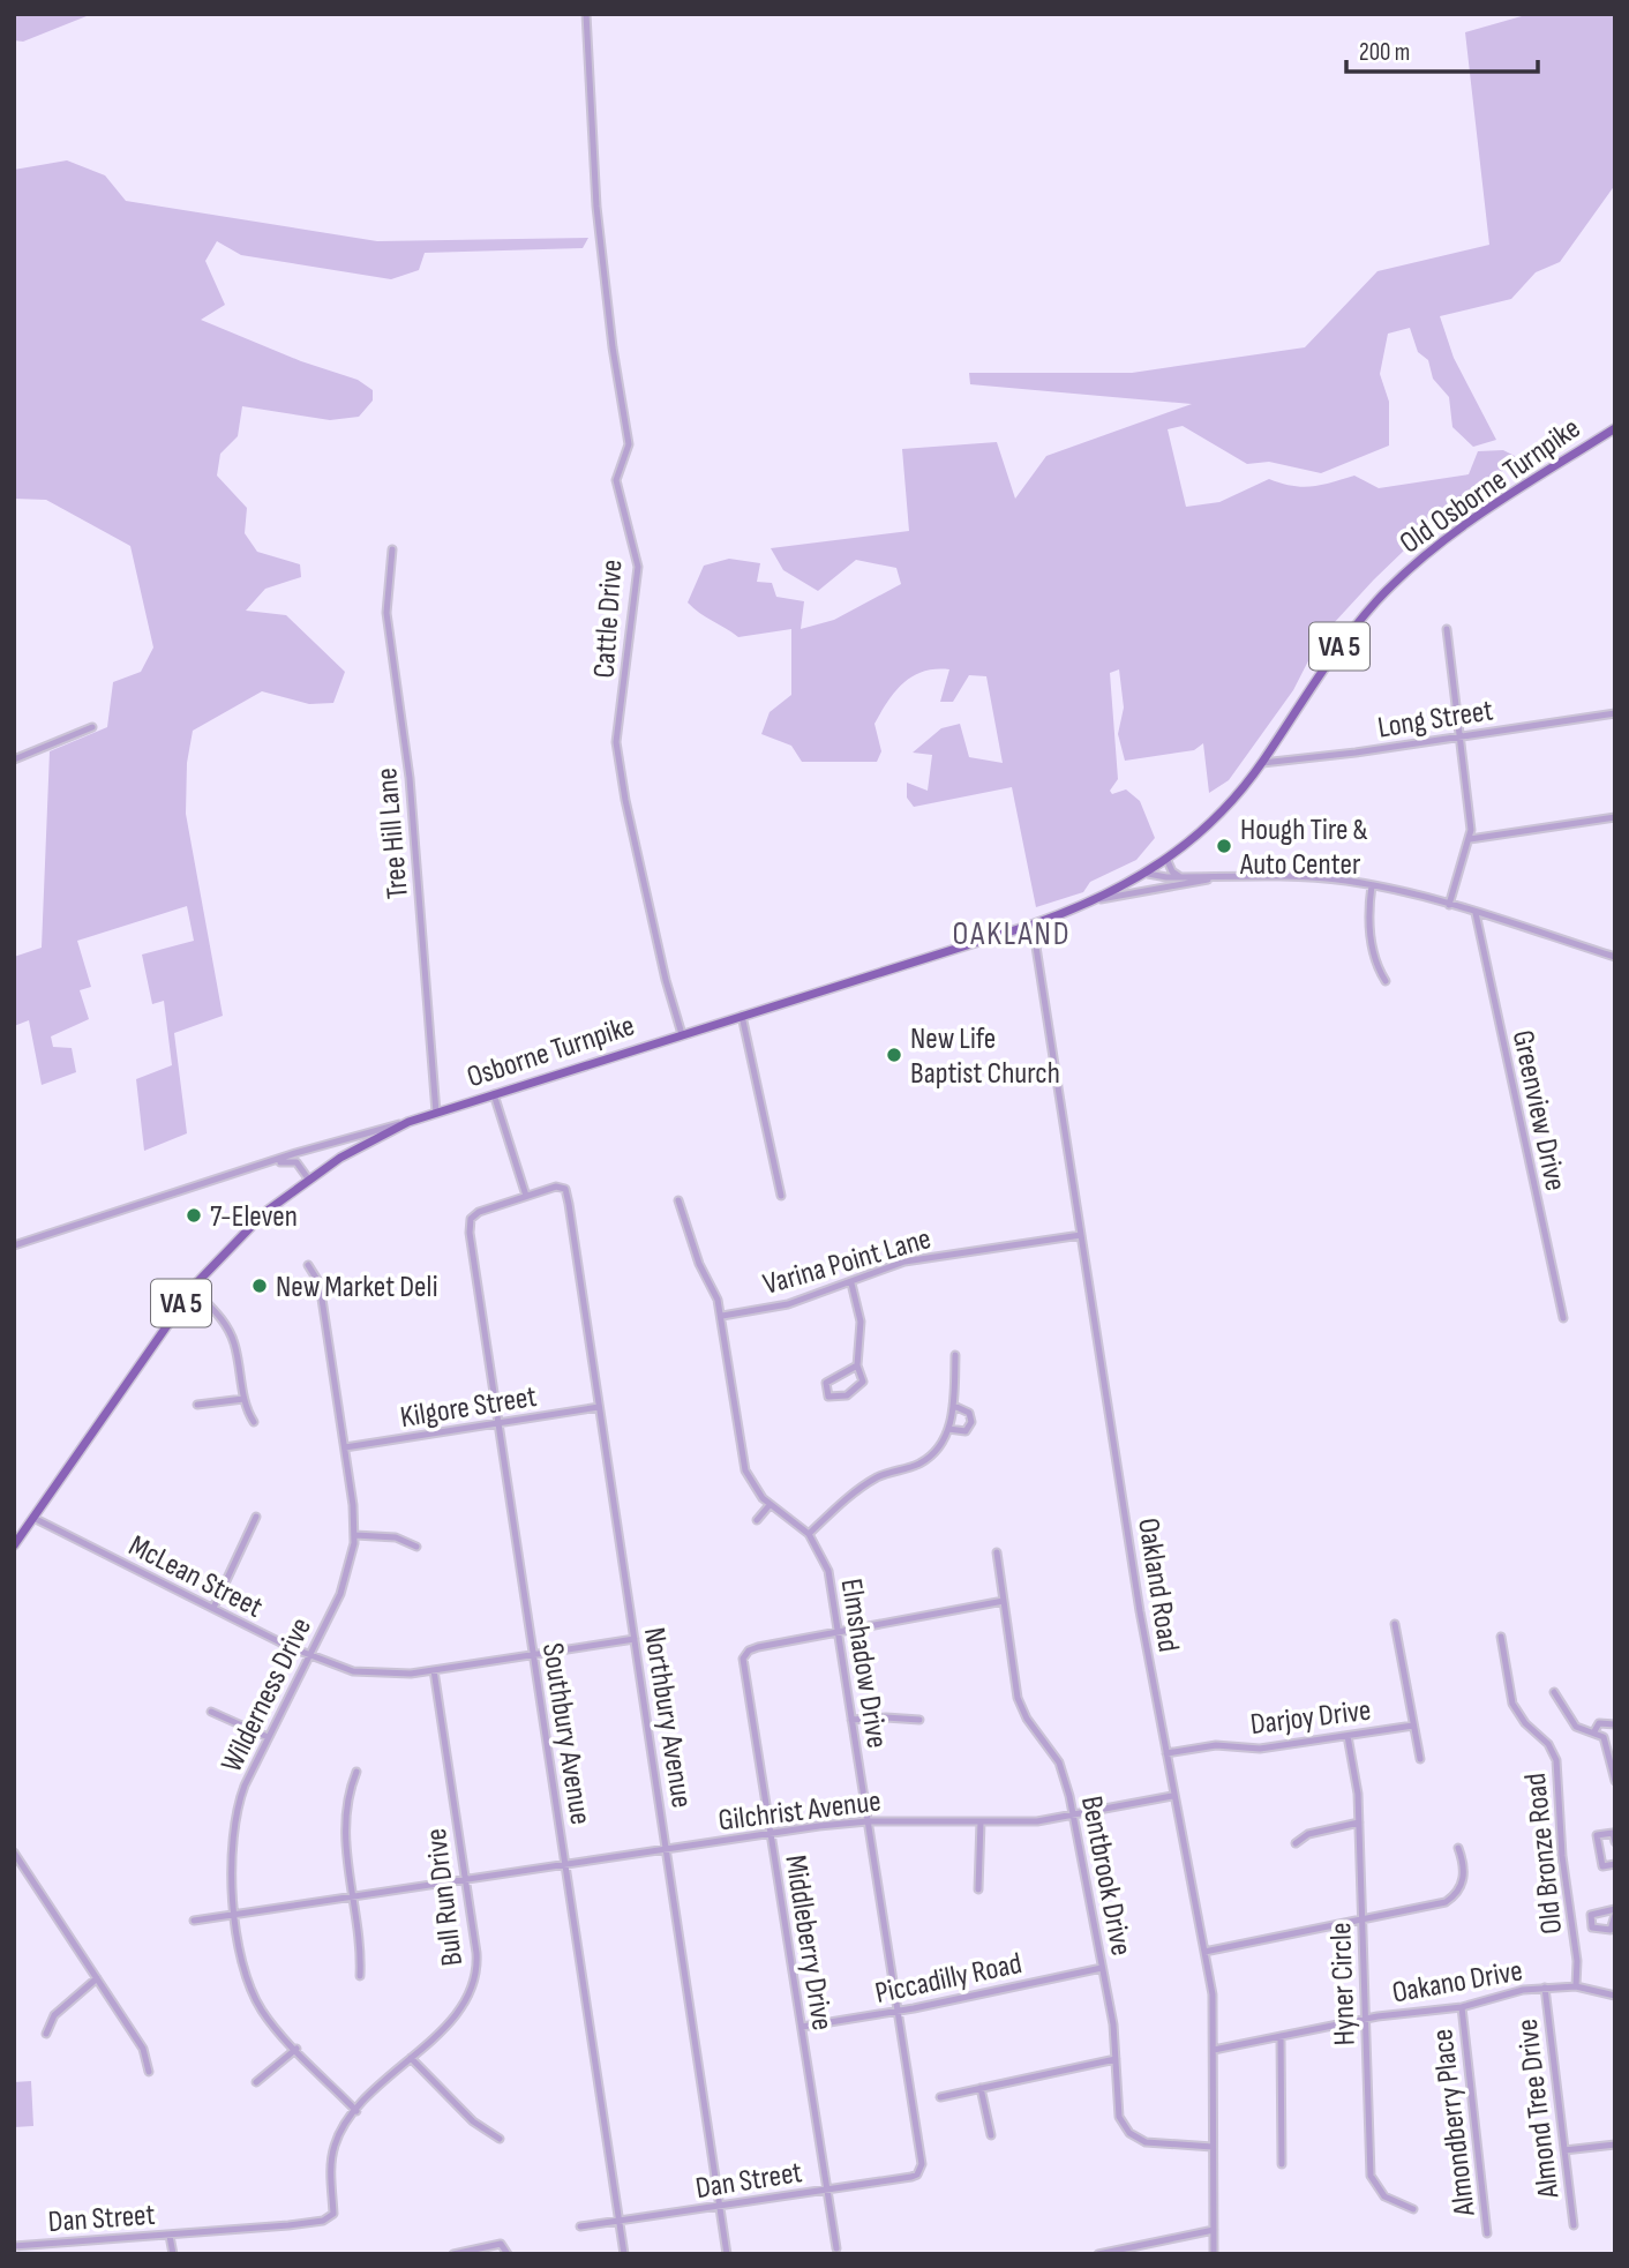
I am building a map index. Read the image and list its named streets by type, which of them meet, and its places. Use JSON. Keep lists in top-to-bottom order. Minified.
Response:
{"streets":{"main road":["Old Osborne Turnpike","VA 5","Osborne Turnpike"],"street":["Cattle Drive","Long Street","Tree Hill Lane","Greenview Drive","Varina Point Lane","Kilgore Street","McLean Street","Oakland Road","Elmshadow Drive","Wilderness Drive","Darjoy Drive","Northbury Avenue","Southbury Avenue","Gilchrist Avenue","Old Bronze Road","Bentbrook Drive","Bull Run Drive","Middleberry Drive","Piccadilly Road","Oakano Drive","Hyner Circle","Almond Tree Drive","Almondberry Place","Dan Street"]},"crossings":[["Old Osborne Turnpike","Long Street"],["Old Osborne Turnpike","Osborne Turnpike"],["Cattle Drive","Osborne Turnpike"],["VA 5","Osborne Turnpike"],["VA 5","McLean Street"],["Tree Hill Lane","Osborne Turnpike"],["Osborne Turnpike","Oakland Road"],["Varina Point Lane","Oakland Road"],["Varina Point Lane","Elmshadow Drive"],["Kilgore Street","Wilderness Drive"],["Kilgore Street","Northbury Avenue"],["Kilgore Street","Southbury Avenue"],["McLean Street","Wilderness Drive"],["McLean Street","Northbury Avenue"],["McLean Street","Southbury Avenue"],["McLean Street","Bull Run Drive"],["Oakland Road","Darjoy Drive"],["Oakland Road","Gilchrist Avenue"],["Oakland Road","Bentbrook Drive"],["Oakland Road","Oakano Drive"],["Elmshadow Drive","Gilchrist Avenue"],["Elmshadow Drive","Middleberry Drive"],["Elmshadow Drive","Piccadilly Road"],["Elmshadow Drive","Dan Street"],["Wilderness Drive","Gilchrist Avenue"],["Wilderness Drive","Bull Run Drive"],["Darjoy Drive","Hyner Circle"],["Northbury Avenue","Southbury Avenue"],["Northbury Avenue","Gilchrist Avenue"],["Northbury Avenue","Dan Street"],["Southbury Avenue","Gilchrist Avenue"],["Southbury Avenue","Dan Street"],["Gilchrist Avenue","Bentbrook Drive"],["Gilchrist Avenue","Bull Run Drive"],["Gilchrist Avenue","Middleberry Drive"],["Old Bronze Road","Oakano Drive"],["Bentbrook Drive","Piccadilly Road"],["Bull Run Drive","Dan Street"],["Middleberry Drive","Piccadilly Road"],["Middleberry Drive","Dan Street"],["Oakano Drive","Hyner Circle"],["Oakano Drive","Almond Tree Drive"],["Oakano Drive","Almondberry Place"]],"districts":["OAKLAND"],"places":["Hough Tire & Auto Center","New Life Baptist Church","7-Eleven","New Market Deli"],"scale_bar":"200 m"}
